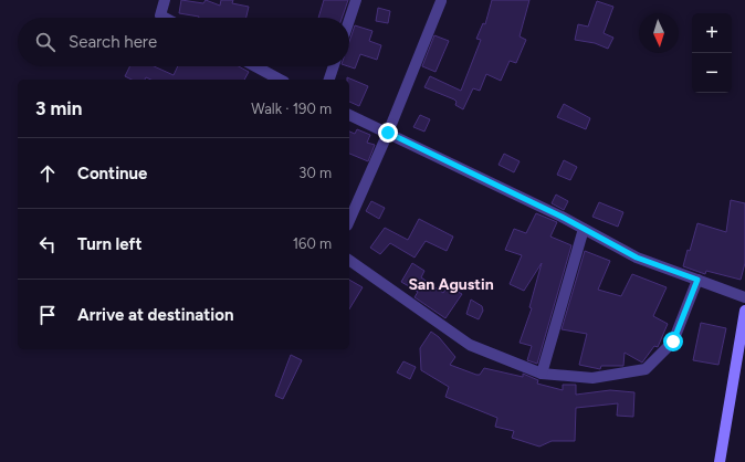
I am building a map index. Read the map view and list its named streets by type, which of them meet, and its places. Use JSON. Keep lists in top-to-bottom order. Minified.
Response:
{"districts":["San Agustin"],"north":"bottom","page":{"map_buttons":["+","−"],"search":"Search here","heading":["3 min","Walk · 190 m"],"list":[["Continue","30 m"],["Turn left","160 m"],"Arrive at destination"]}}
